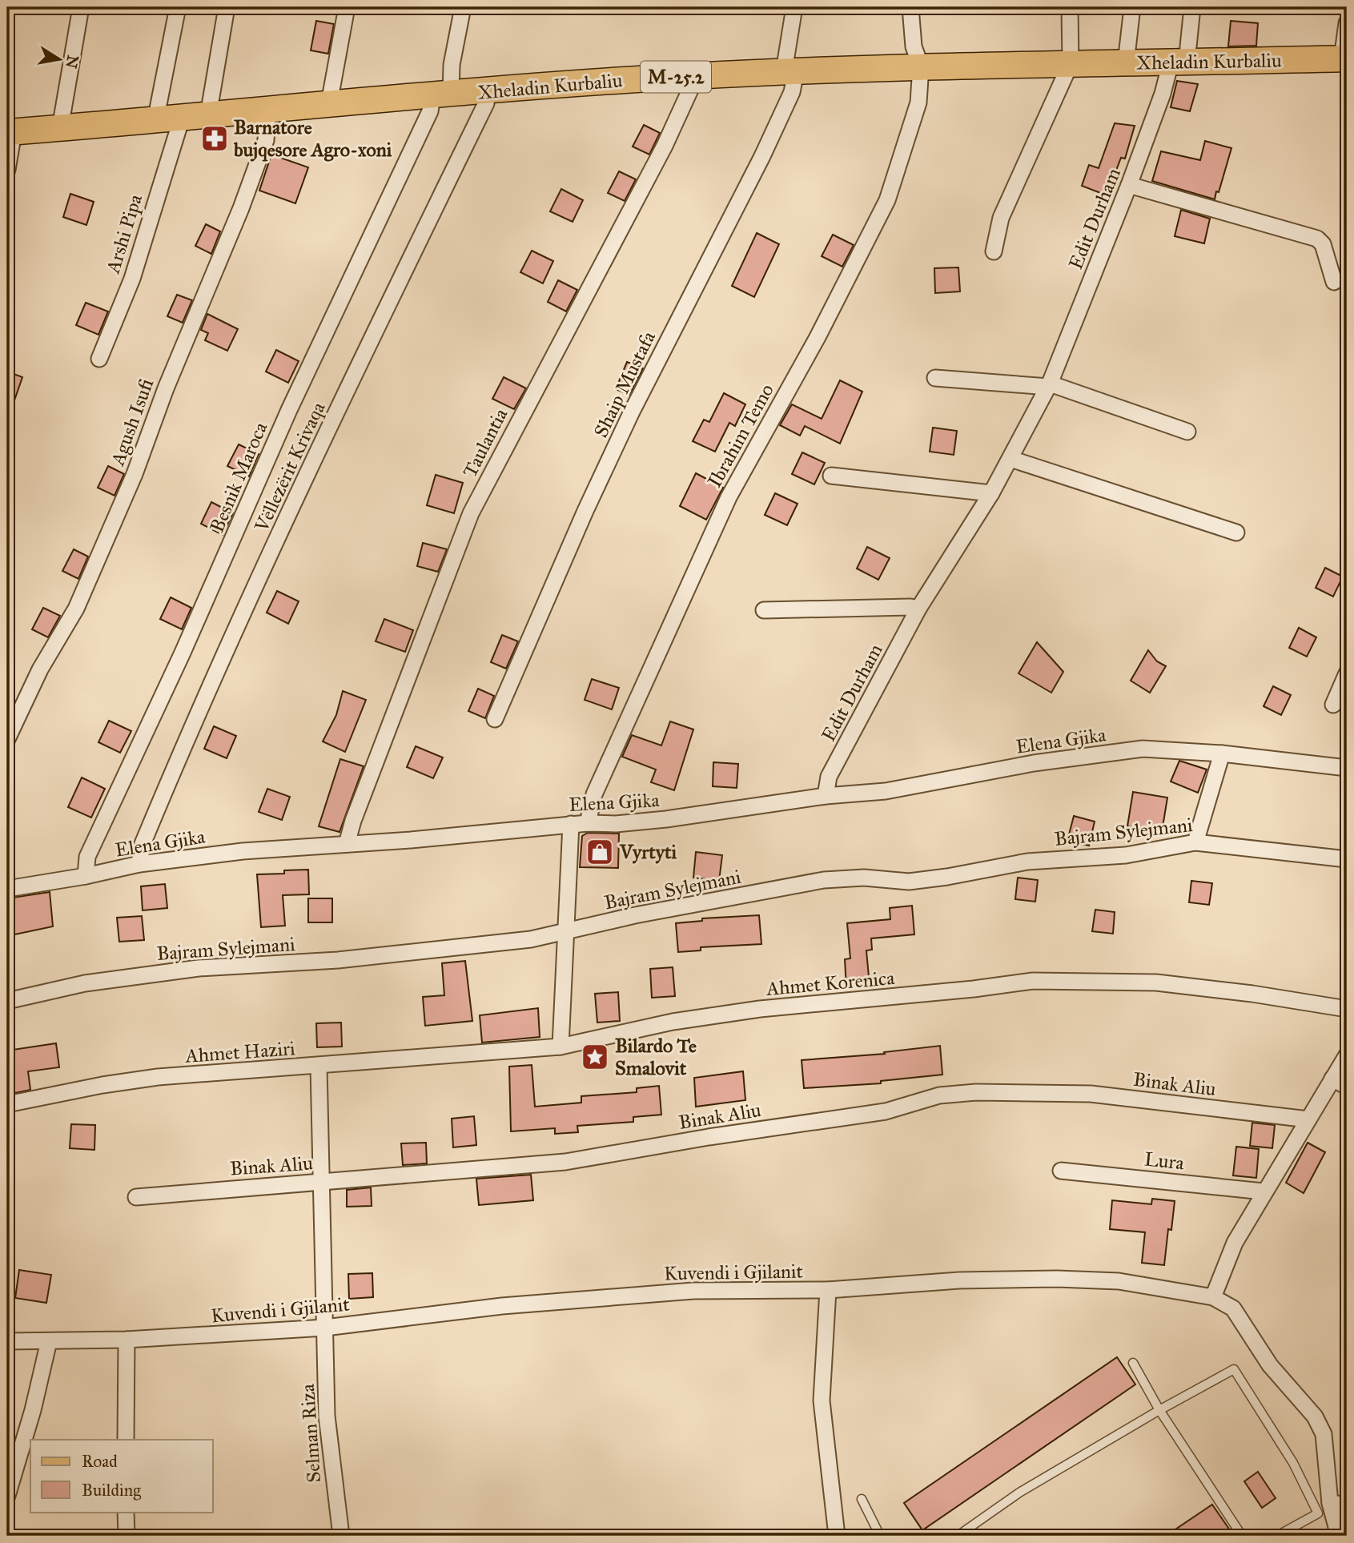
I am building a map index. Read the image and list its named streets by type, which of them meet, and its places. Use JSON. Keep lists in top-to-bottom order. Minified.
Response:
{"streets":{"main road":["Xheladin Kurbaliu","M-25.2"],"street":["Edit Durham","Arshi Pipa","Shaip Mustafa","Agush Isufi","Ibrahim Temo","Taulantia","Vëllezërit Krivaqa","Besnik Maroca","Elena Gjika","Bajram Sylejmani","Ahmet Korenica","Ahmet Haziri","Binak Aliu","Lura","Kuvendi i Gjilanit","Selman Riza"]},"crossings":[["Xheladin Kurbaliu","Edit Durham"],["Xheladin Kurbaliu","Arshi Pipa"],["Xheladin Kurbaliu","Shaip Mustafa"],["Xheladin Kurbaliu","Agush Isufi"],["Xheladin Kurbaliu","Ibrahim Temo"],["Xheladin Kurbaliu","Taulantia"],["Xheladin Kurbaliu","Vëllezërit Krivaqa"],["Xheladin Kurbaliu","Besnik Maroca"],["Edit Durham","Elena Gjika"],["Ibrahim Temo","Elena Gjika"],["Taulantia","Elena Gjika"],["Vëllezërit Krivaqa","Elena Gjika"],["Besnik Maroca","Elena Gjika"],["Ahmet Korenica","Ahmet Haziri"],["Ahmet Haziri","Binak Aliu"],["Ahmet Haziri","Kuvendi i Gjilanit"],["Ahmet Haziri","Selman Riza"],["Kuvendi i Gjilanit","Selman Riza"]],"places":{"pharmacy":["Barnatore bujqesore Agro-xoni"],"shop":["Vyrtyti"],"place":["Bilardo Te Smalovit"]},"legend":["Road","Building"],"north":"right"}
